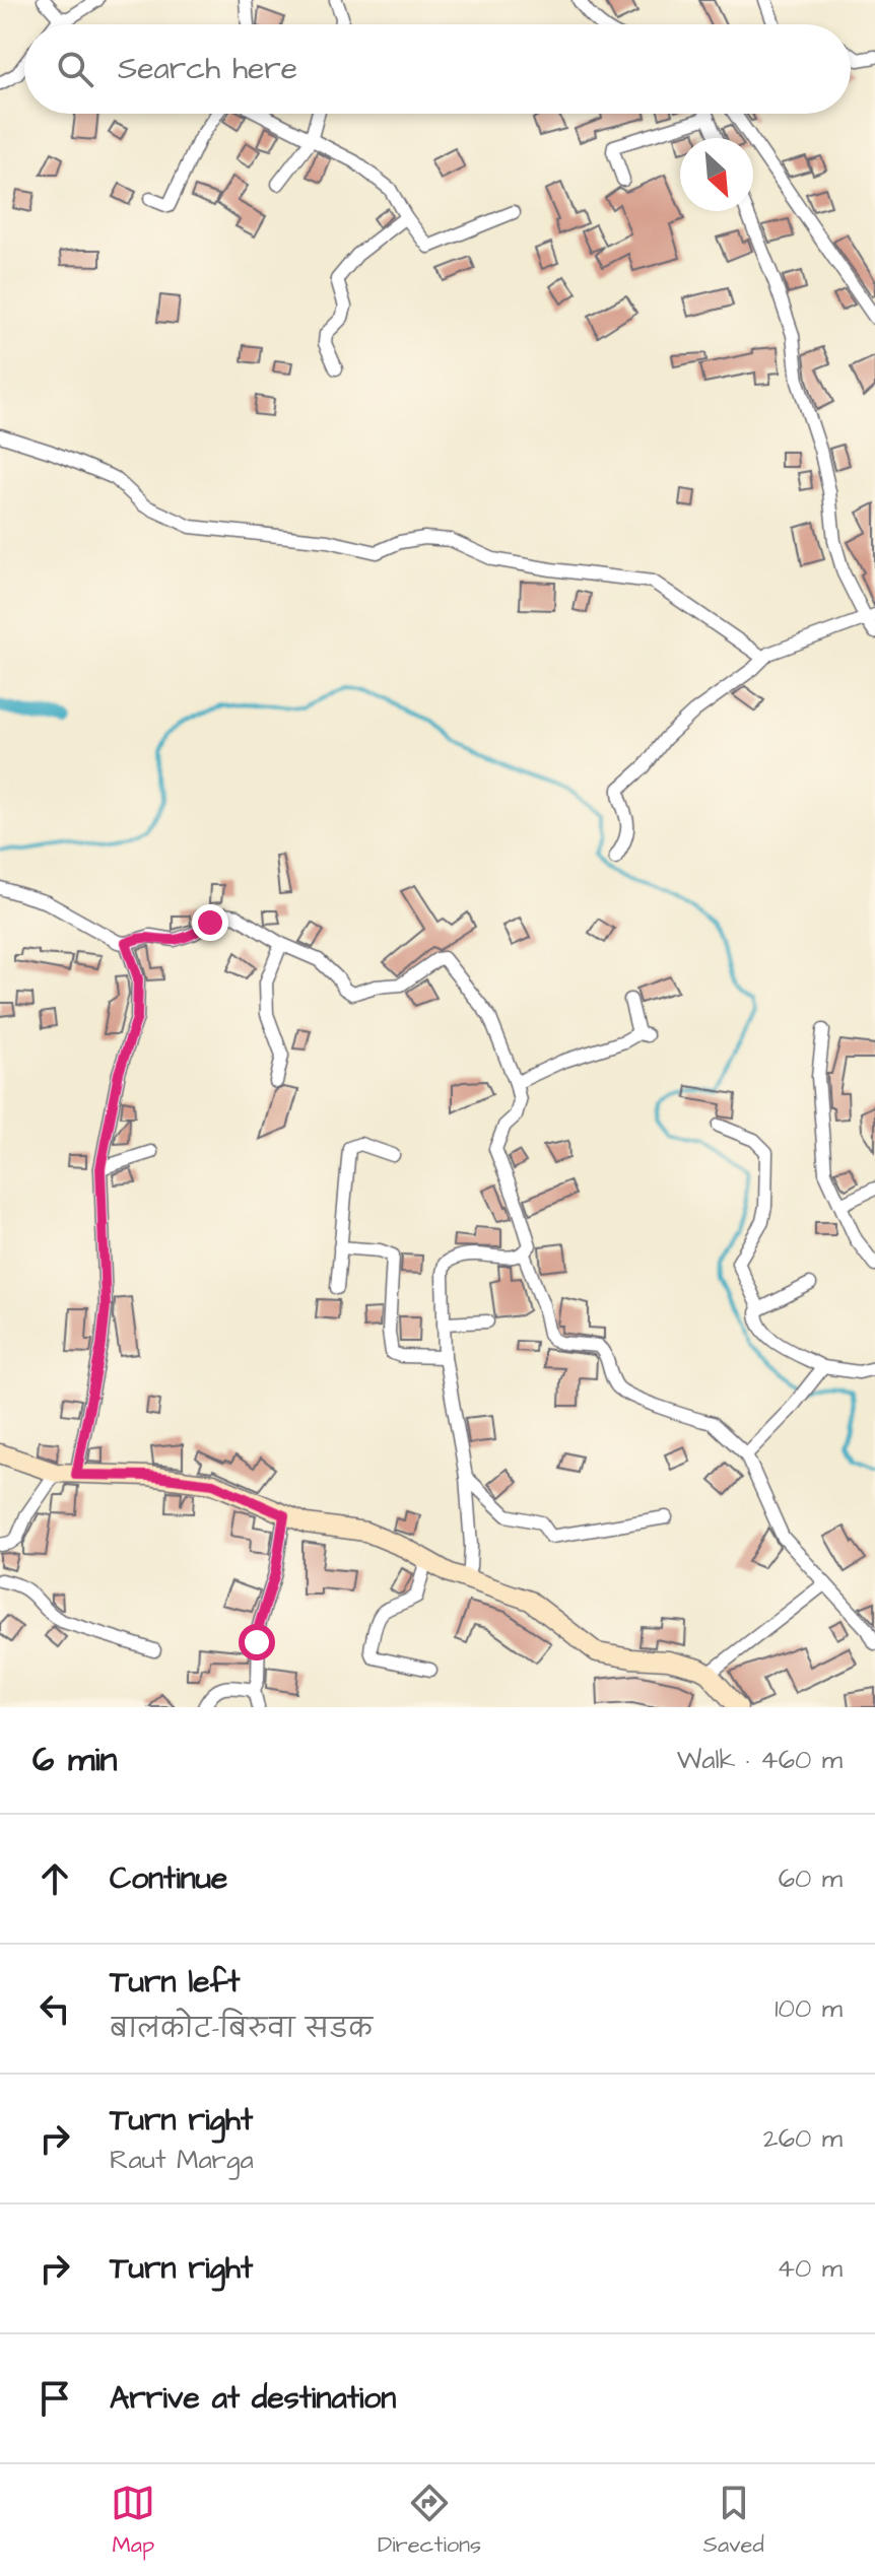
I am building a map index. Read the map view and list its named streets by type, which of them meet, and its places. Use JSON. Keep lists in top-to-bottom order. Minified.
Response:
{"north":"bottom right","page":{"search":"Search here","heading":["6 min","Walk · 460 m"],"list":[["Continue","60 m"],["Turn left","बालकोट-बिरुवा सडक","100 m"],["Turn right","Raut Marga","260 m"],["Turn right","40 m"],"Arrive at destination"],"nav":["Map","Directions","Saved"]}}
